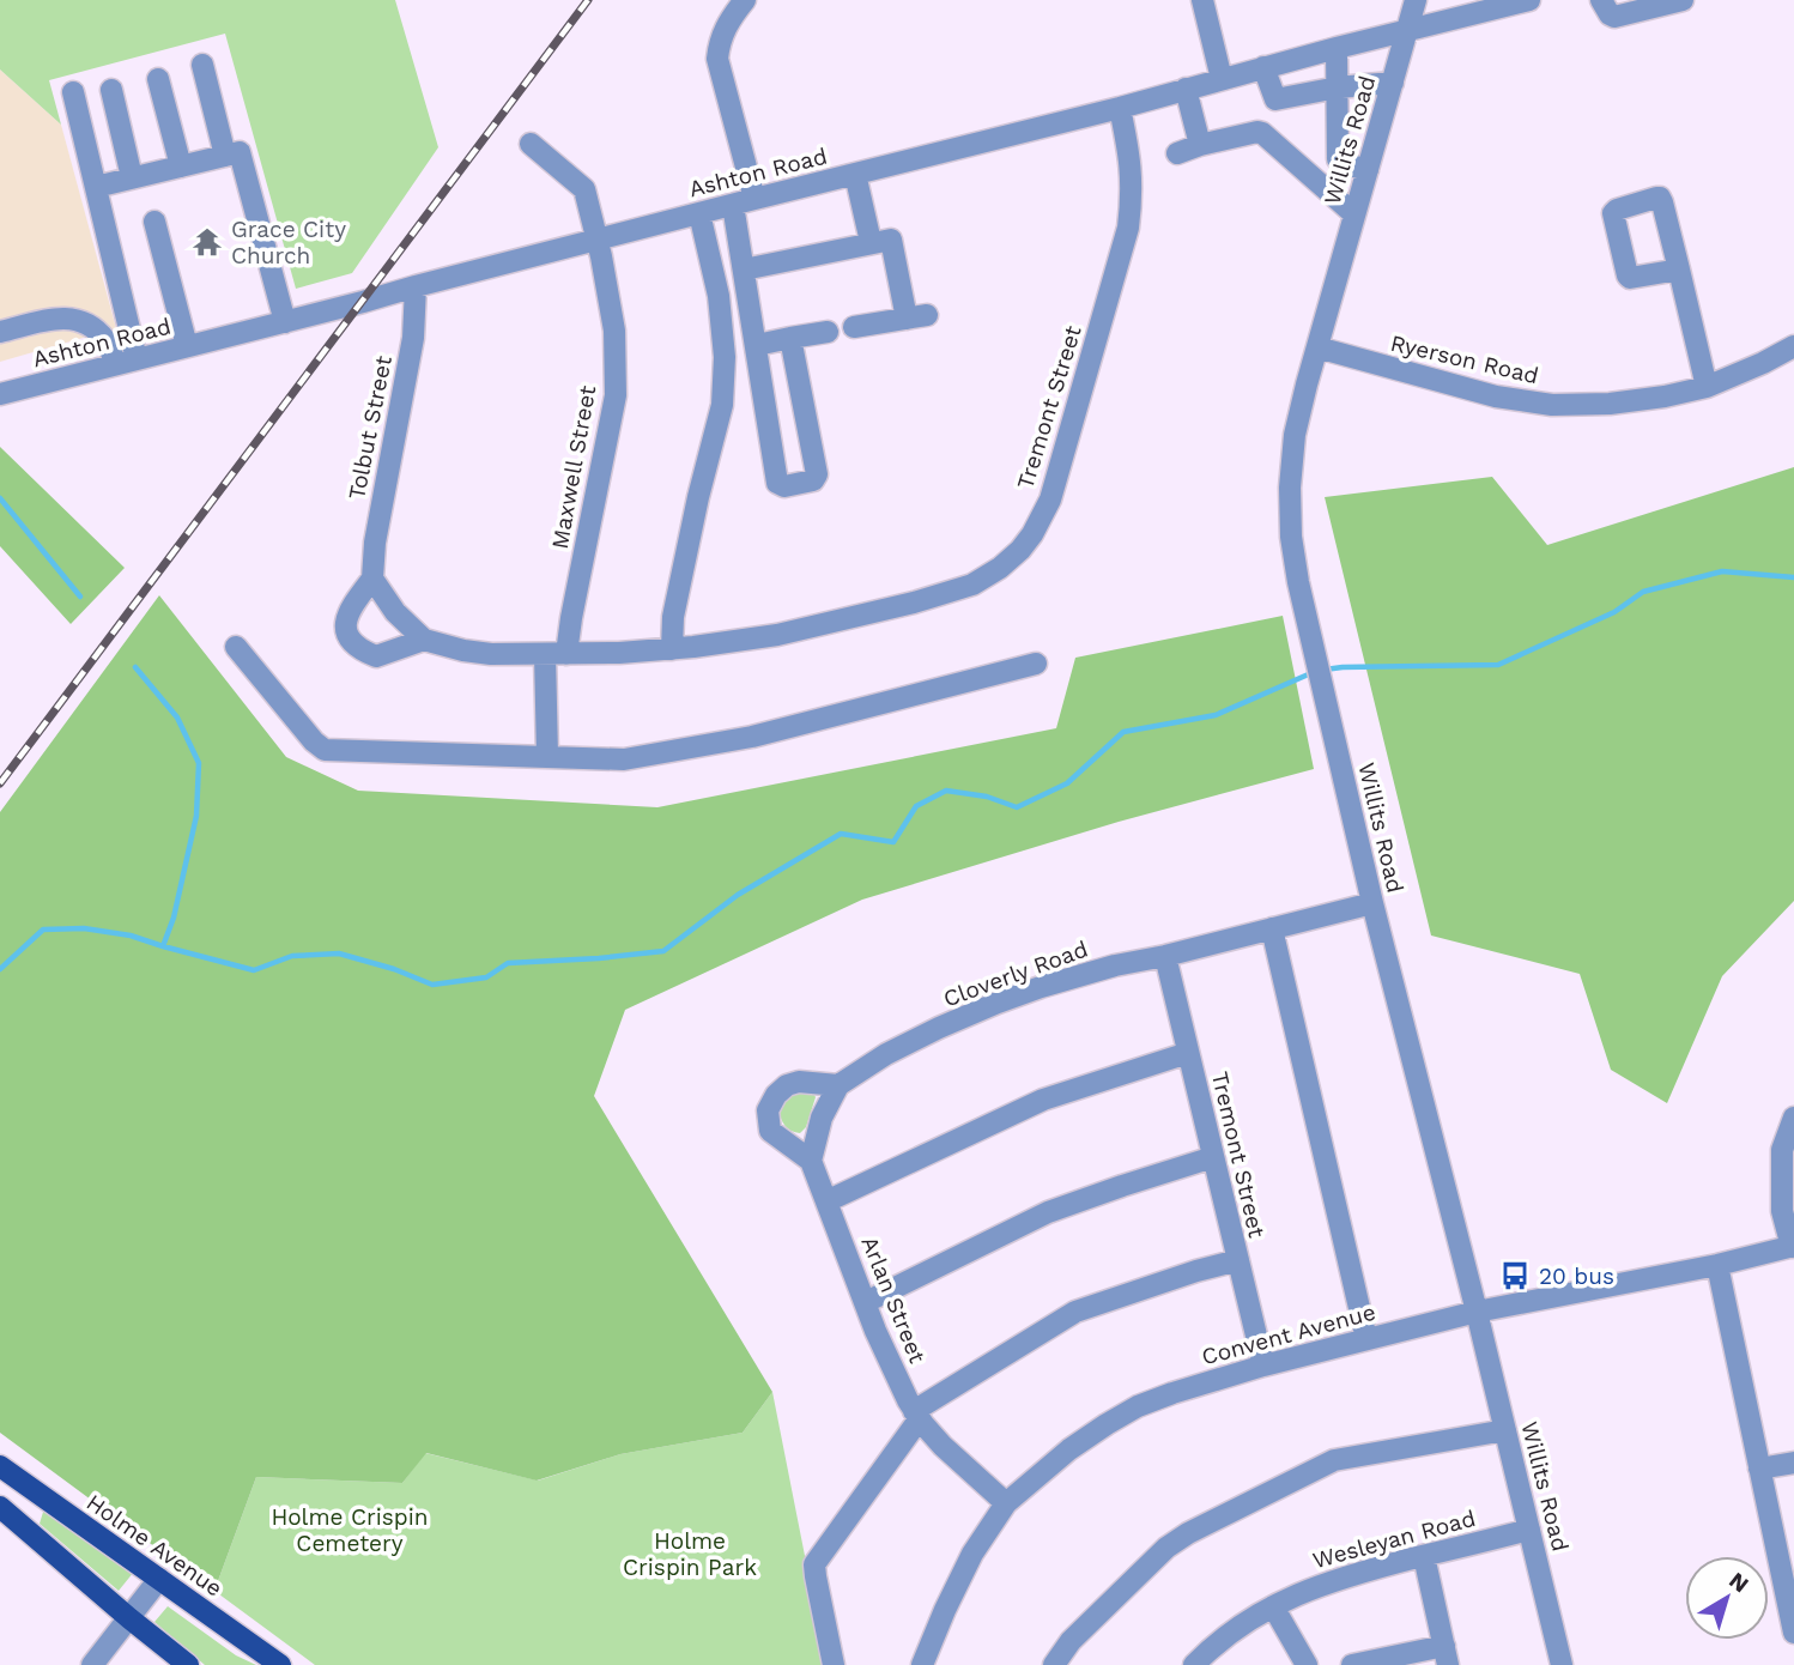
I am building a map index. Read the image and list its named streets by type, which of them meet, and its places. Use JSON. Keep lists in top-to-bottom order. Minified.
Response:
{"streets":{"main road":["Holme Avenue"],"street":["Willits Road","Ashton Road","Ryerson Road","Tremont Street","Tolbut Street","Maxwell Street","Cloverly Road","Arlan Street","Convent Avenue","Wesleyan Road"]},"crossings":[["Willits Road","Ashton Road"],["Willits Road","Ryerson Road"],["Willits Road","Cloverly Road"],["Willits Road","Convent Avenue"],["Willits Road","Wesleyan Road"],["Ashton Road","Tremont Street"],["Ashton Road","Tolbut Street"],["Ashton Road","Maxwell Street"],["Tremont Street","Maxwell Street"],["Tremont Street","Cloverly Road"],["Tremont Street","Convent Avenue"],["Arlan Street","Convent Avenue"]],"parks":["Holme Crispin Cemetery","Holme Crispin Park"],"places":{"temple":["Grace City Church"],"bus stop":["20 bus"]},"north":"top right"}
